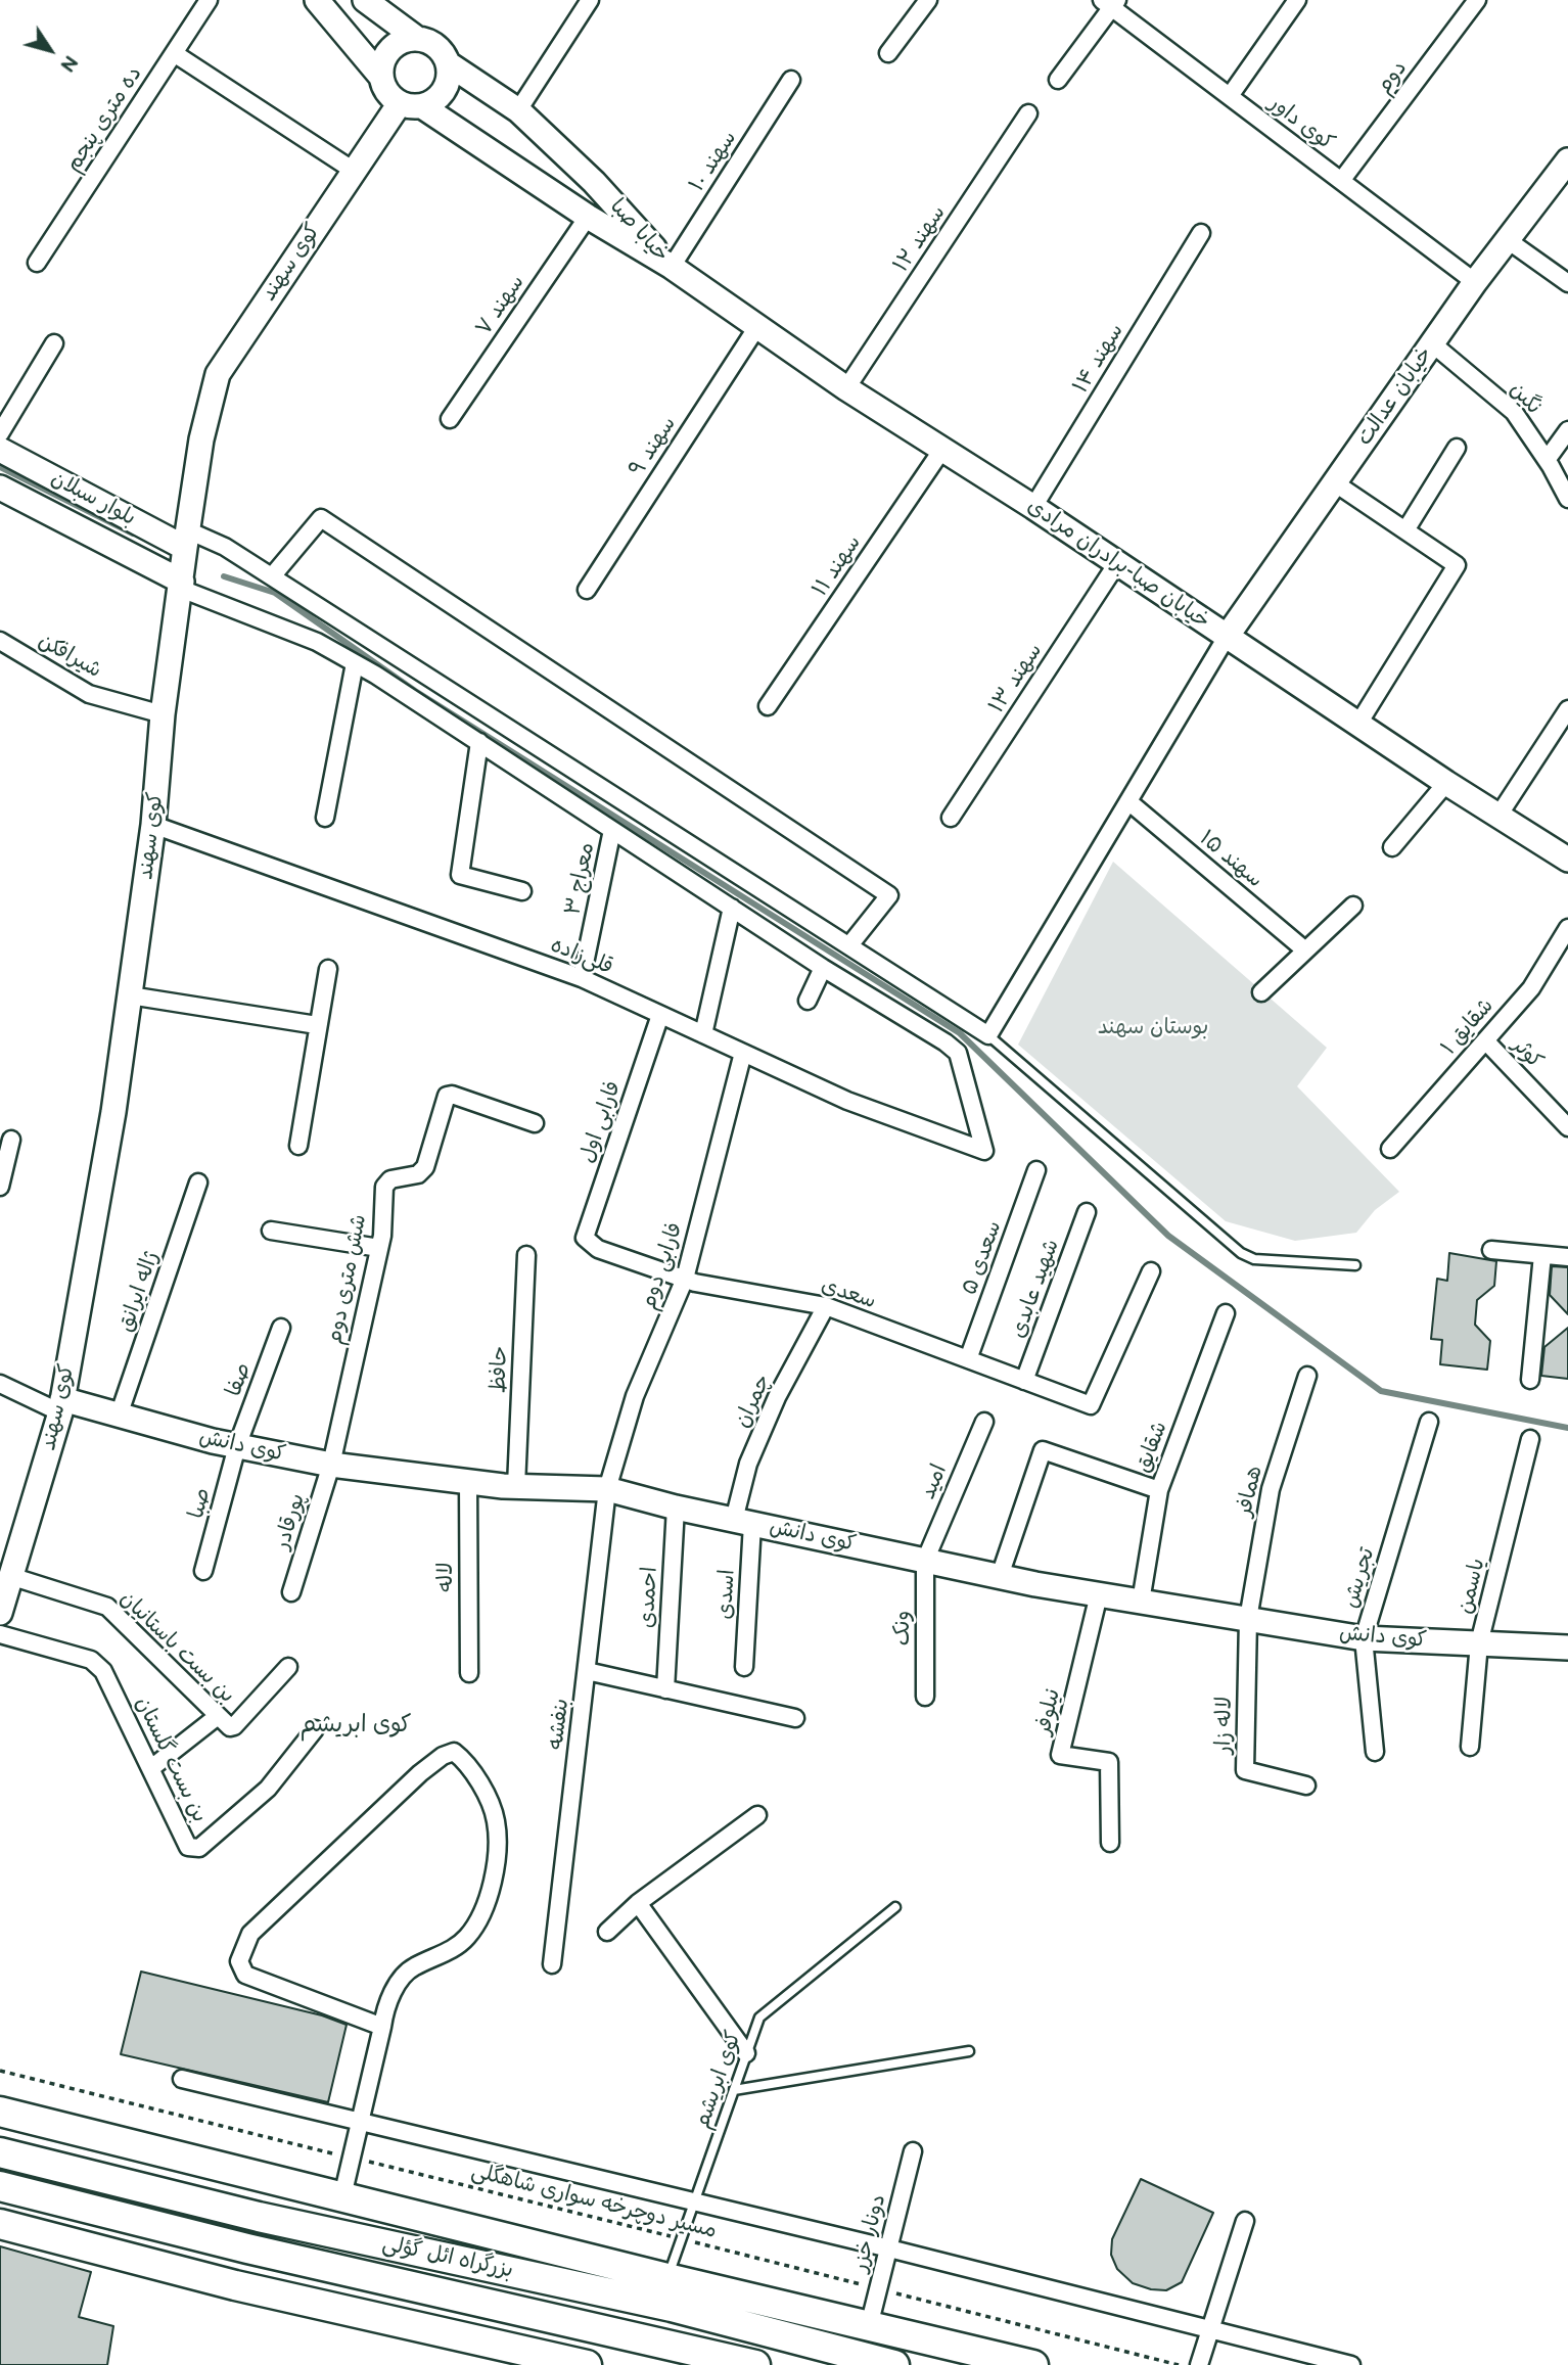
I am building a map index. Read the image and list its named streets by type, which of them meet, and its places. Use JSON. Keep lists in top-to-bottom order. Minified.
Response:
{"streets":{"highway":["بزرگراه ائل گؤلی"],"main road":["خیابا صبا","کوی سهند","خیابان عدالت","بلوار سبلان","خیابان صبا-برادران مرادی","کوی دانش"],"street":["دوم","ده متری پنجم","کوی داور","سهند ۱۰","سهند ۱۲","سهند ۷","سهند ۱۴","نگین","سهند ۹","سهند ۱۱","شیر‌افکن","سهند ۱۳","سهند ۱۵","معراج ۳","قلی‌زاده","شقایق ۱","کوثر","فارابی اول","سعدی ۵","فارابی دوم","شش متری دوم","شهید عابدی","ژاله ایرانق","سعدی","حافظ","صفا","چمران","شقایق","امید","همافر","صبا","پورقادر","لاله","تجریش","یاسمن","اسدی","احمدی","ونک","بن بست باستانیان","نیلوفر","بنفشه","لاله زار","بن بست گلستان","دونار خزر"],"lane":["کوی ابریشم"],"path":["مسیر دوچرخه سواری شاهگلی"]},"crossings":[["دوم","کوی داور"],["کوی داور","خیابان عدالت"],["سهند ۱۰","خیابا صبا"],["سهند ۱۰","خیابان صبا-برادران مرادی"],["خیابا صبا","کوی سهند"],["خیابا صبا","سهند ۷"],["خیابا صبا","خیابان صبا-برادران مرادی"],["سهند ۱۲","خیابان صبا-برادران مرادی"],["کوی سهند","بلوار سبلان"],["کوی سهند","شیر‌افکن"],["کوی سهند","قلی‌زاده"],["کوی سهند","کوی دانش"],["کوی سهند","بن بست باستانیان"],["سهند ۱۴","خیابان صبا-برادران مرادی"],["خیابان عدالت","نگین"],["خیابان عدالت","خیابان صبا-برادران مرادی"],["سهند ۹","خیابان صبا-برادران مرادی"],["خیابان صبا-برادران مرادی","سهند ۱۱"],["خیابان صبا-برادران مرادی","سهند ۱۳"],["معراج ۳","قلی‌زاده"],["قلی‌زاده","فارابی اول"],["قلی‌زاده","فارابی دوم"],["شقایق ۱","کوثر"],["فارابی اول","سعدی"],["سعدی ۵","سعدی"],["فارابی دوم","سعدی"],["فارابی دوم","کوی دانش"],["فارابی دوم","بنفشه"],["شش متری دوم","کوی دانش"],["شش متری دوم","پورقادر"],["شهید عابدی","سعدی"],["ژاله ایرانق","کوی دانش"],["سعدی","چمران"],["حافظ","کوی دانش"],["صفا","کوی دانش"],["صفا","صبا"],["چمران","کوی دانش"],["چمران","اسدی"],["کوی دانش","شقایق"],["کوی دانش","امید"],["کوی دانش","همافر"],["کوی دانش","صبا"],["کوی دانش","پورقادر"],["کوی دانش","لاله"],["کوی دانش","تجریش"],["کوی دانش","یاسمن"],["کوی دانش","اسدی"],["کوی دانش","احمدی"],["کوی دانش","ونک"],["کوی دانش","نیلوفر"],["کوی دانش","بنفشه"],["کوی دانش","لاله زار"],["امید","ونک"],["همافر","لاله زار"],["کوی ابریشم","مسیر دوچرخه سواری شاهگلی"],["مسیر دوچرخه سواری شاهگلی","دونار خزر"]],"districts":["کوی ابریشم"],"parks":["بوستان سهند"],"north":"bottom right"}
